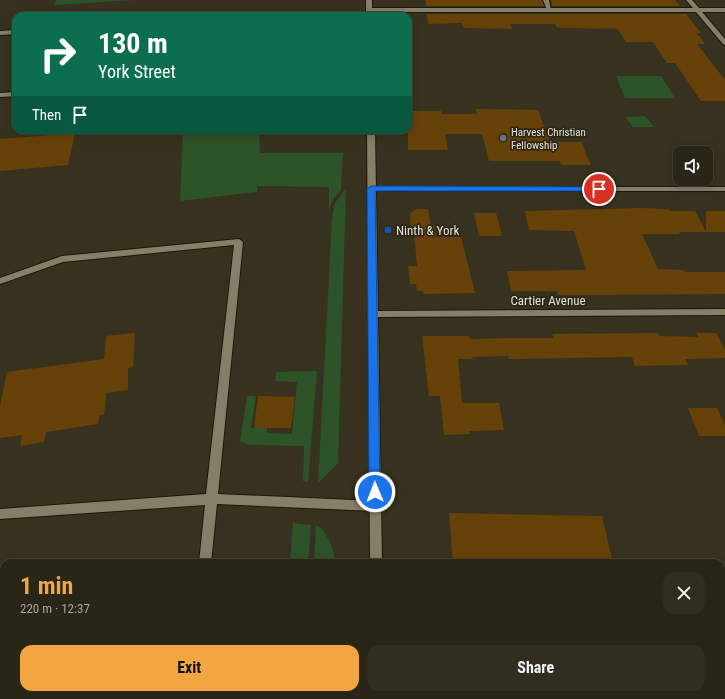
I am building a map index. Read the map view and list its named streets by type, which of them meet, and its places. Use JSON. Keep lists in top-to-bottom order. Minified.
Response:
{"streets":{"street":["Cartier Avenue"]},"places":{"other":["Harvest Christian Fellowship"],"transit":["Ninth & York"]},"page":{"turn":["130 m","York Street"],"then":"Then","heading":["1 min","220 m · 12:37"],"buttons":["Exit","Share"]}}
